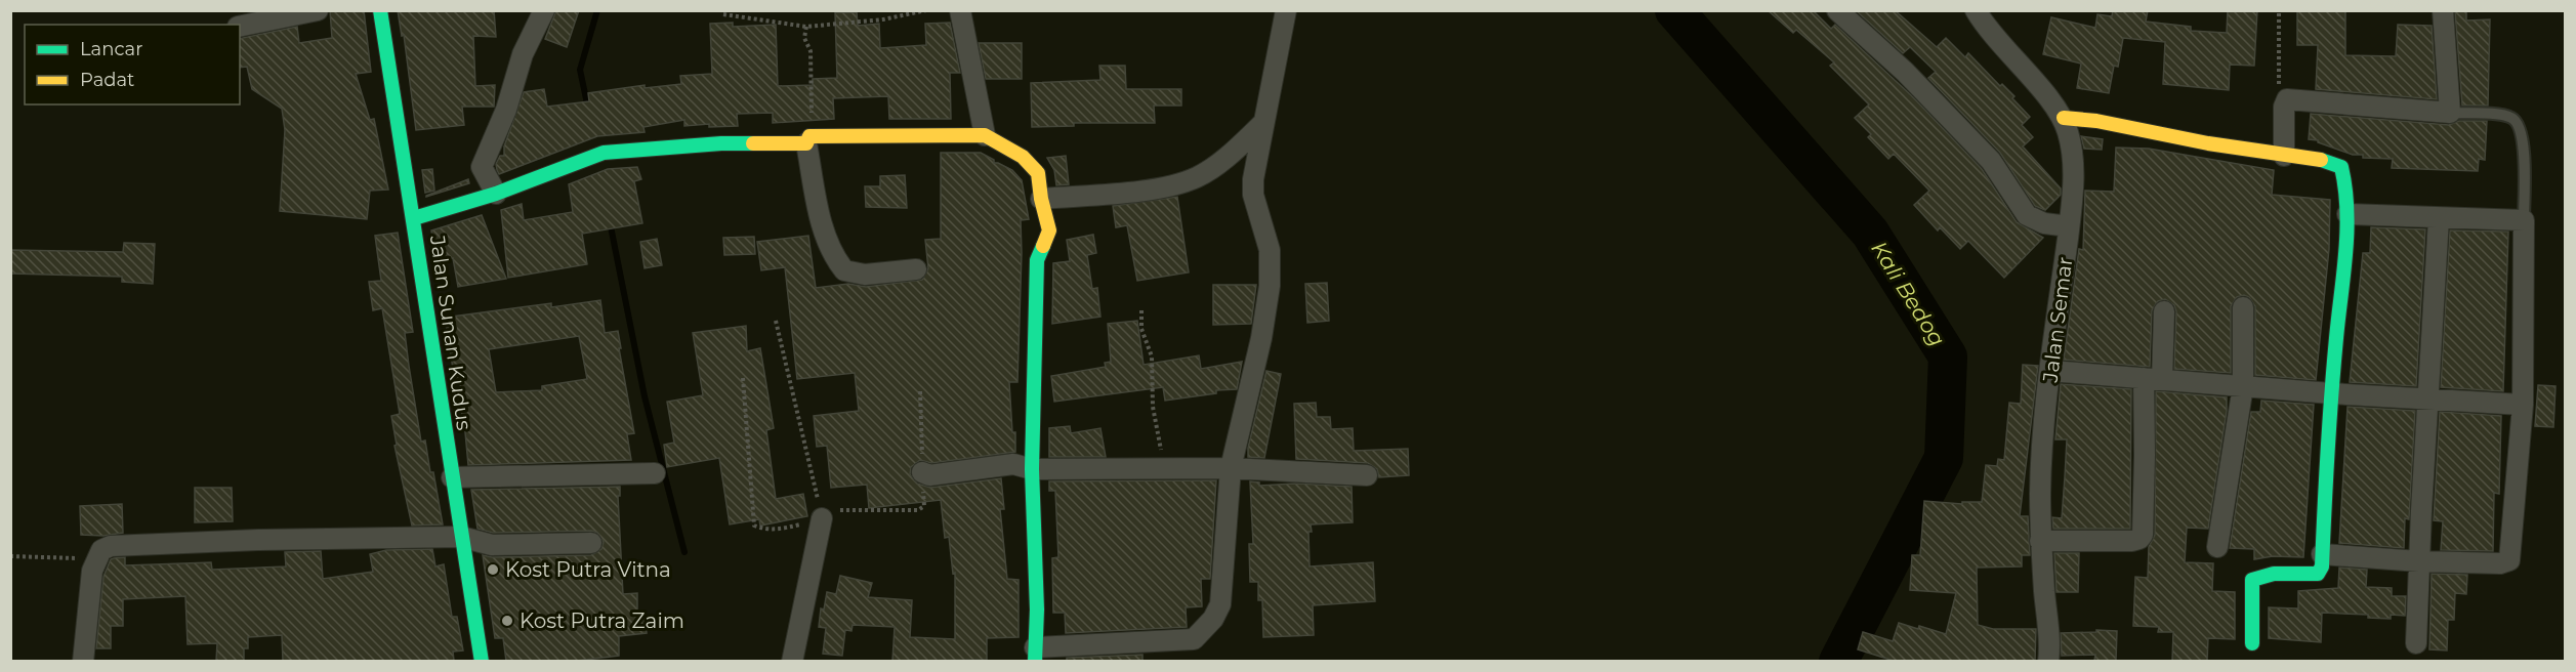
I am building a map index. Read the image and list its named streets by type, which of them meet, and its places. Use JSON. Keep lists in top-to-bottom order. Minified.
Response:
{"streets":{"street":["Jalan Semar","Jalan Sunan Kudus"]},"water":["Kali Bedog"],"places":["Kost Putra Vitna","Kost Putra Zaim"],"legend":["Lancar","Padat"]}
